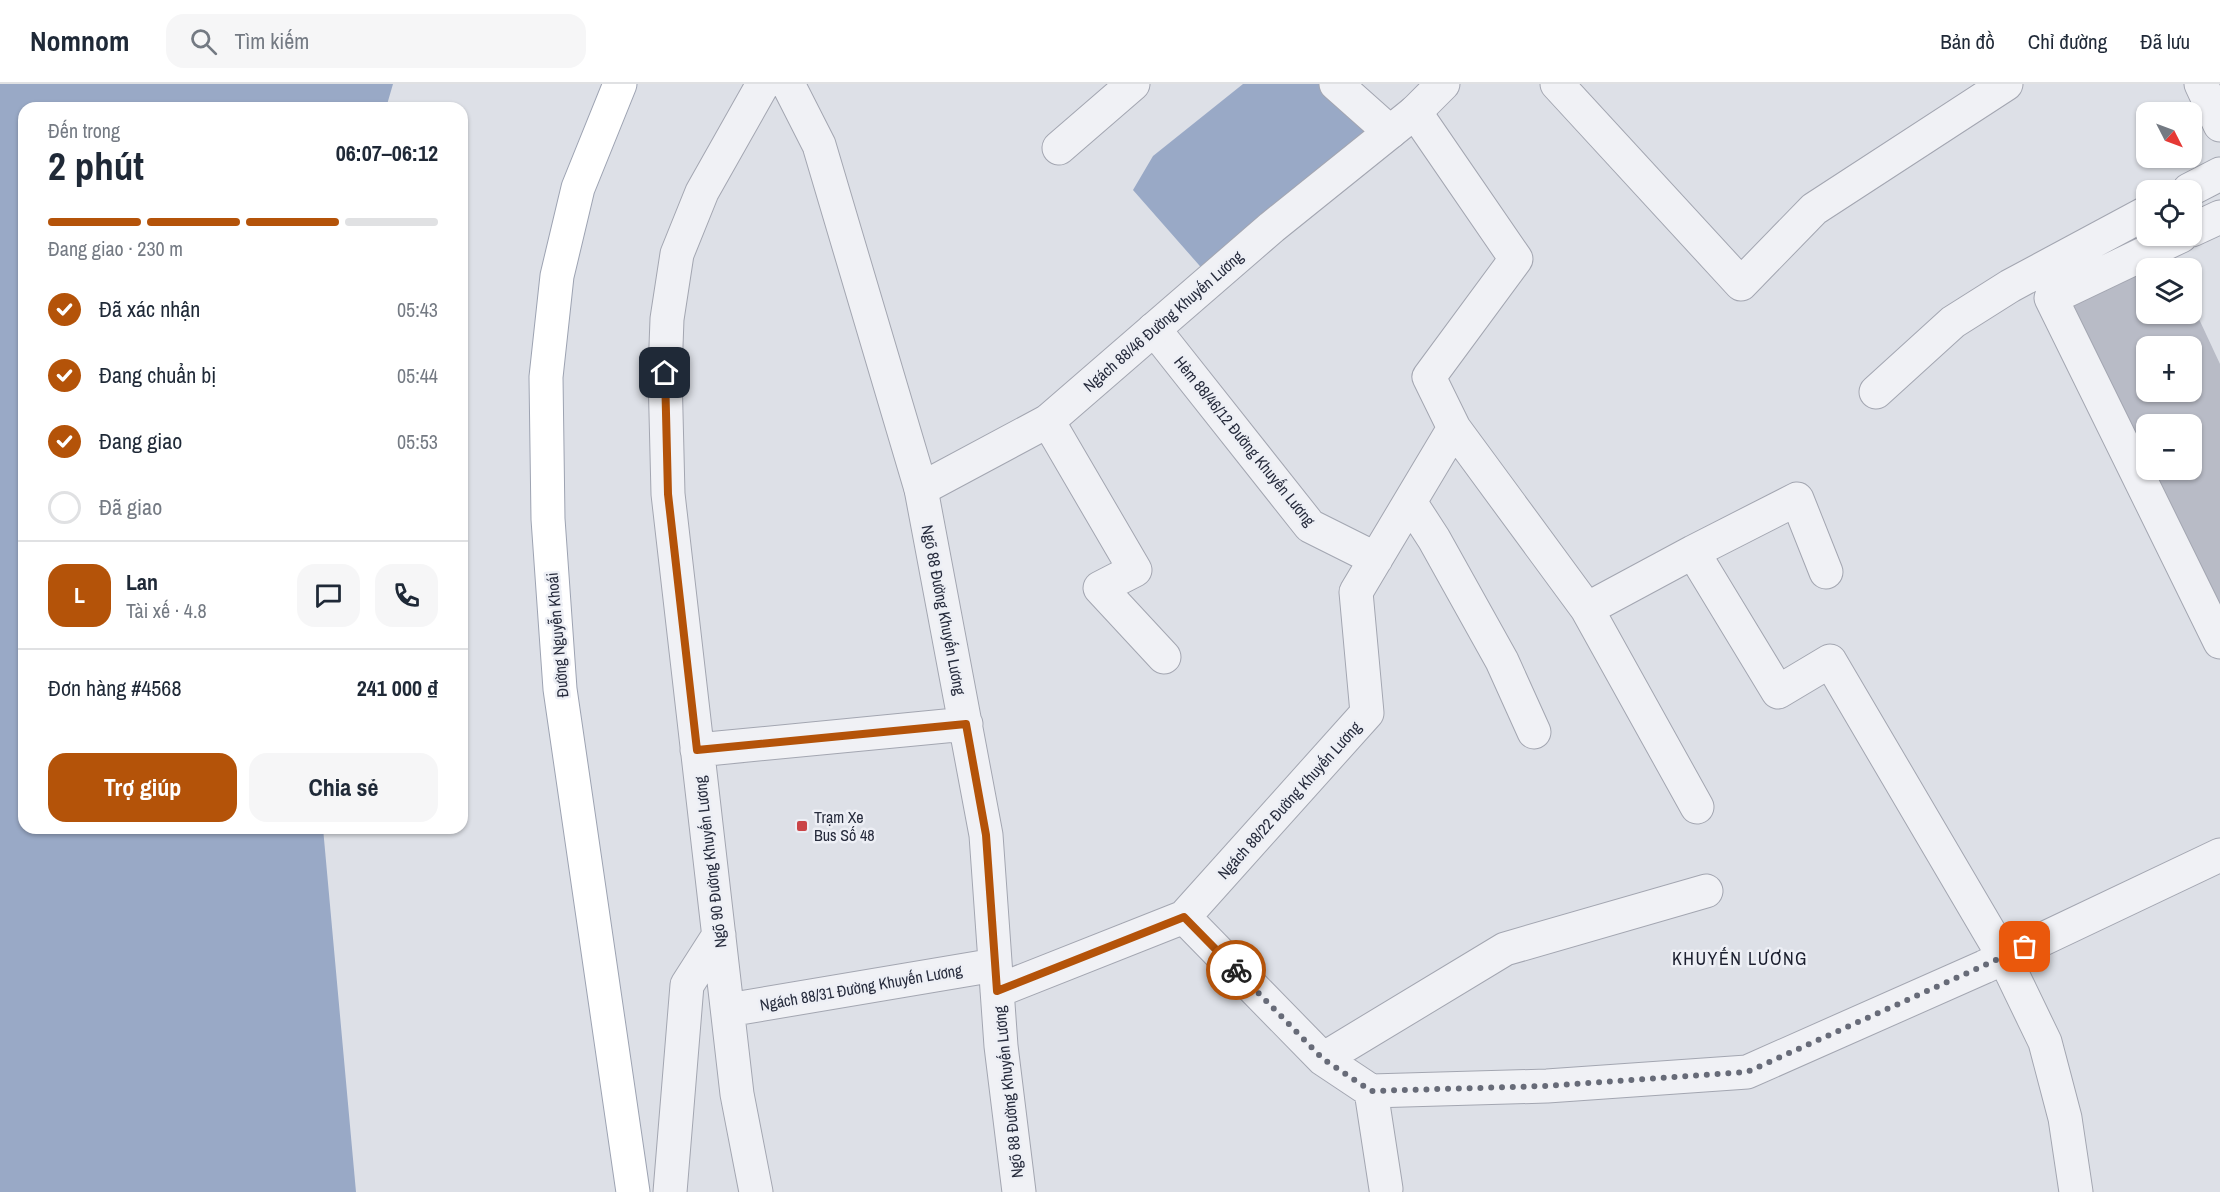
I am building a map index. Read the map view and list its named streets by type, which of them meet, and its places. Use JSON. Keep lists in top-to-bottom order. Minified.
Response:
{"streets":{"main road":["Đường Nguyễn Khoái"],"street":["Ngách 88/46 Đường Khuyến Lương","Hẻm 88/46/12 Đường Khuyến Lương","Ngõ 88 Đường Khuyến Lương","Ngách 88/22 Đường Khuyến Lương","Ngõ 90 Đường Khuyến Lương","Ngách 88/31 Đường Khuyến Lương"]},"crossings":[["Ngách 88/46 Đường Khuyến Lương","Hẻm 88/46/12 Đường Khuyến Lương"],["Ngách 88/46 Đường Khuyến Lương","Ngõ 88 Đường Khuyến Lương"],["Hẻm 88/46/12 Đường Khuyến Lương","Ngách 88/22 Đường Khuyến Lương"],["Ngõ 88 Đường Khuyến Lương","Ngách 88/22 Đường Khuyến Lương"],["Ngõ 88 Đường Khuyến Lương","Ngách 88/31 Đường Khuyến Lương"],["Ngách 88/22 Đường Khuyến Lương","Ngách 88/31 Đường Khuyến Lương"],["Ngõ 90 Đường Khuyến Lương","Ngách 88/31 Đường Khuyến Lương"]],"districts":["KHUYẾN LƯƠNG"],"places":{"transit":["Trạm Xe Bus Số 48"]},"north":"bottom right","page":{"header":"Nomnom","search":"Tìm kiếm","nav":["Bản đồ","Chỉ đường","Đã lưu"],"map_buttons":["+","−"],"heading":["2 phút","Đến trong","06:07–06:12"],"panel":["Lan","Tài xế · 4.8","Đơn hàng #4568","241 000 ₫"],"bar":"Đang giao · 230 m","list":[["Đã xác nhận","05:43"],["Đang chuẩn bị","05:44"],["Đang giao","05:53"],"Đã giao"],"round":"L","buttons":["Trợ giúp","Chia sẻ"]}}
